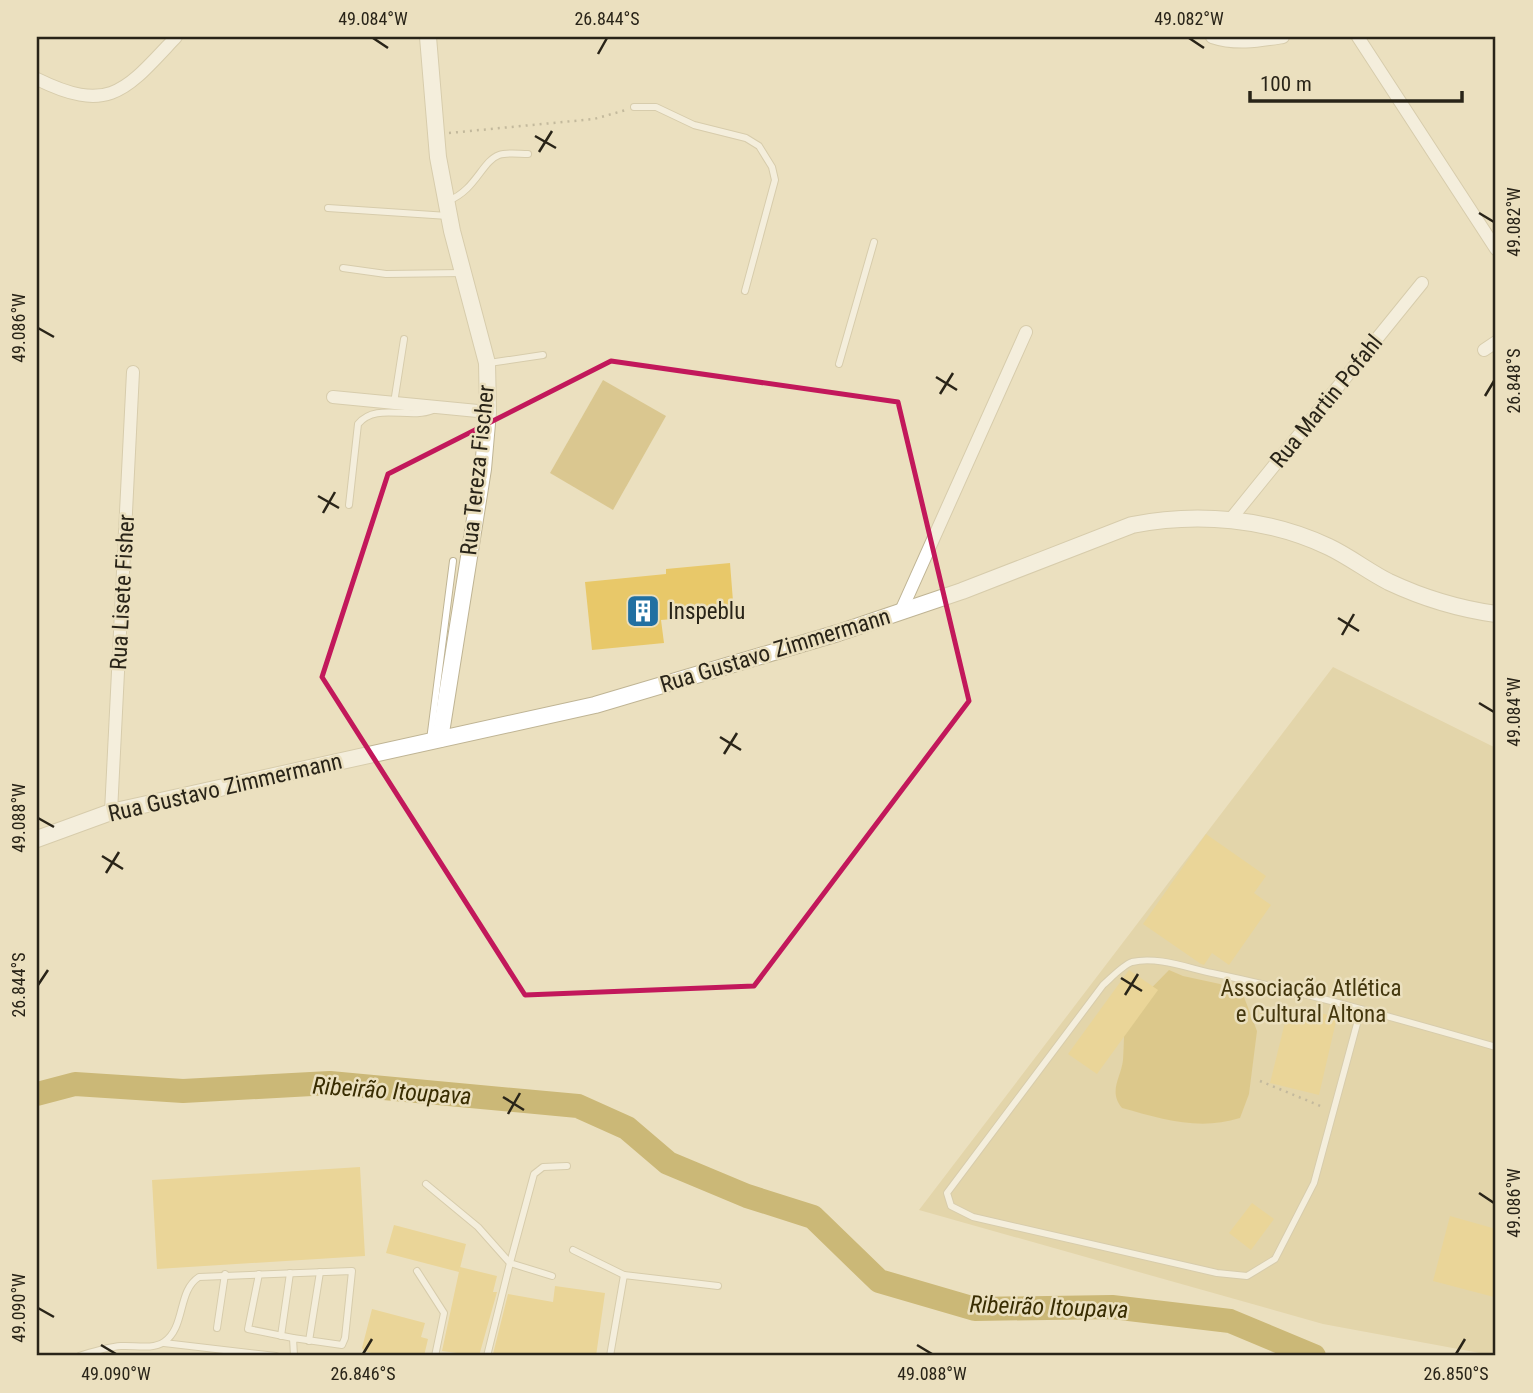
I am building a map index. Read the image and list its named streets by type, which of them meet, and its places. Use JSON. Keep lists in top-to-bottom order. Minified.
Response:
{"streets":{"street":["Rua Martin Pofahl","Rua Tereza Fischer","Rua Lisete Fisher","Rua Gustavo Zimmermann"]},"crossings":[["Rua Martin Pofahl","Rua Gustavo Zimmermann"],["Rua Tereza Fischer","Rua Gustavo Zimmermann"],["Rua Lisete Fisher","Rua Gustavo Zimmermann"]],"water":["Ribeirão Itoupava"],"parks":["Associação Atlética e Cultural Altona"],"places":{"building":["Inspeblu"]},"scale_bar":"100 m","coordinates":["49.084°W","26.844°S","49.082°W","49.086°W","26.848°S","49.088°W","49.090°W","26.846°S","26.850°S"]}
